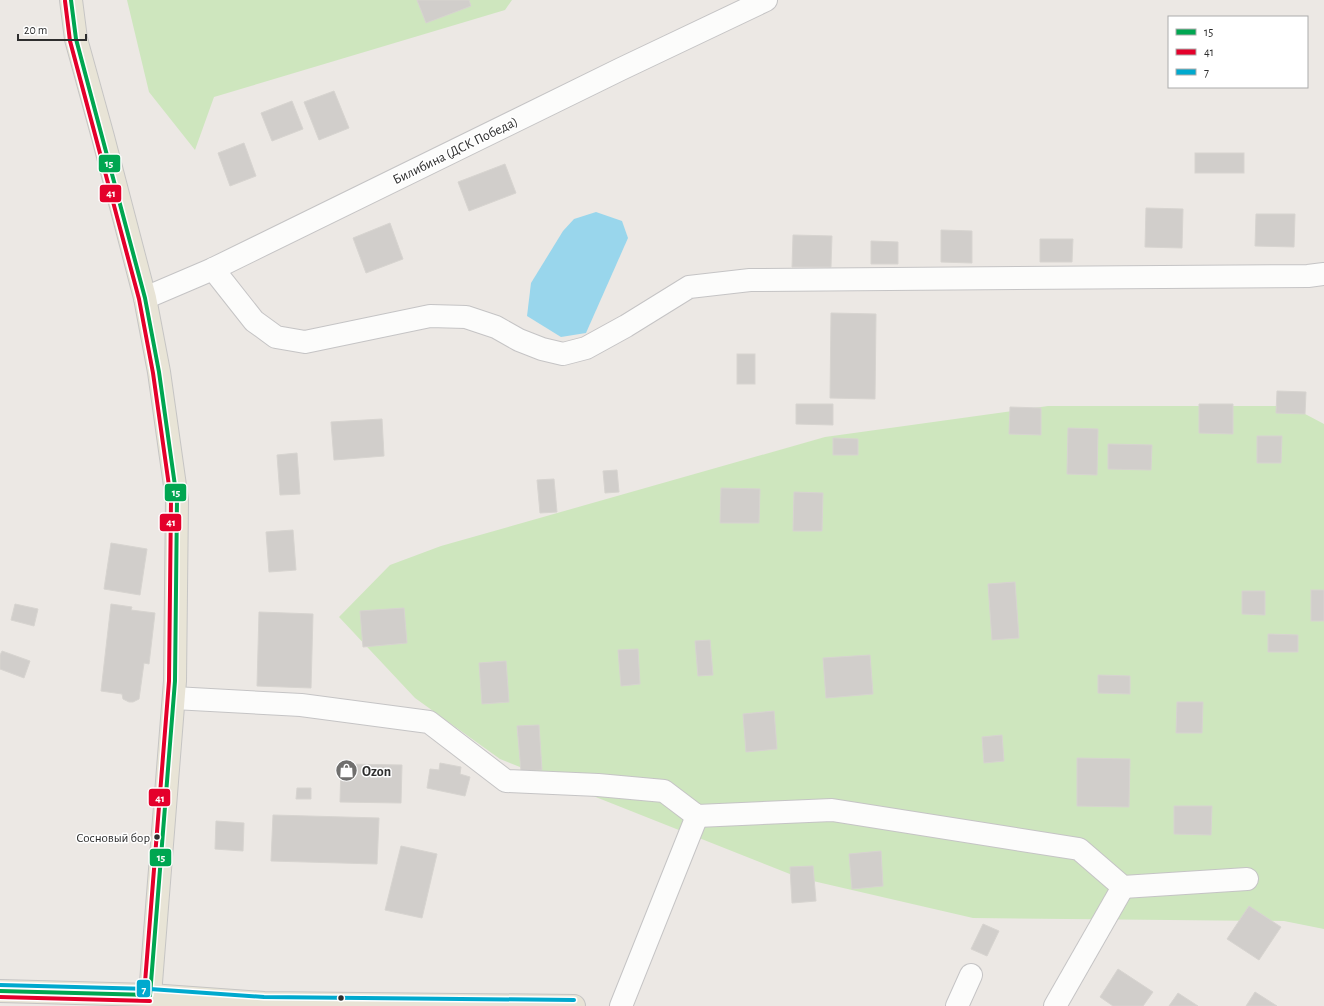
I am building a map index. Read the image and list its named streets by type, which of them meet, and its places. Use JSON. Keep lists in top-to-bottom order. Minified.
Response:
{"streets":{"street":["Билибина (ДСК Победа)"]},"places":{"shop":["Ozon"],"other":["Сосновый бор"]},"lines":["transit line 15","transit line 41","transit line 7"],"legend":["15","41","7"],"scale_bar":"20 m"}
